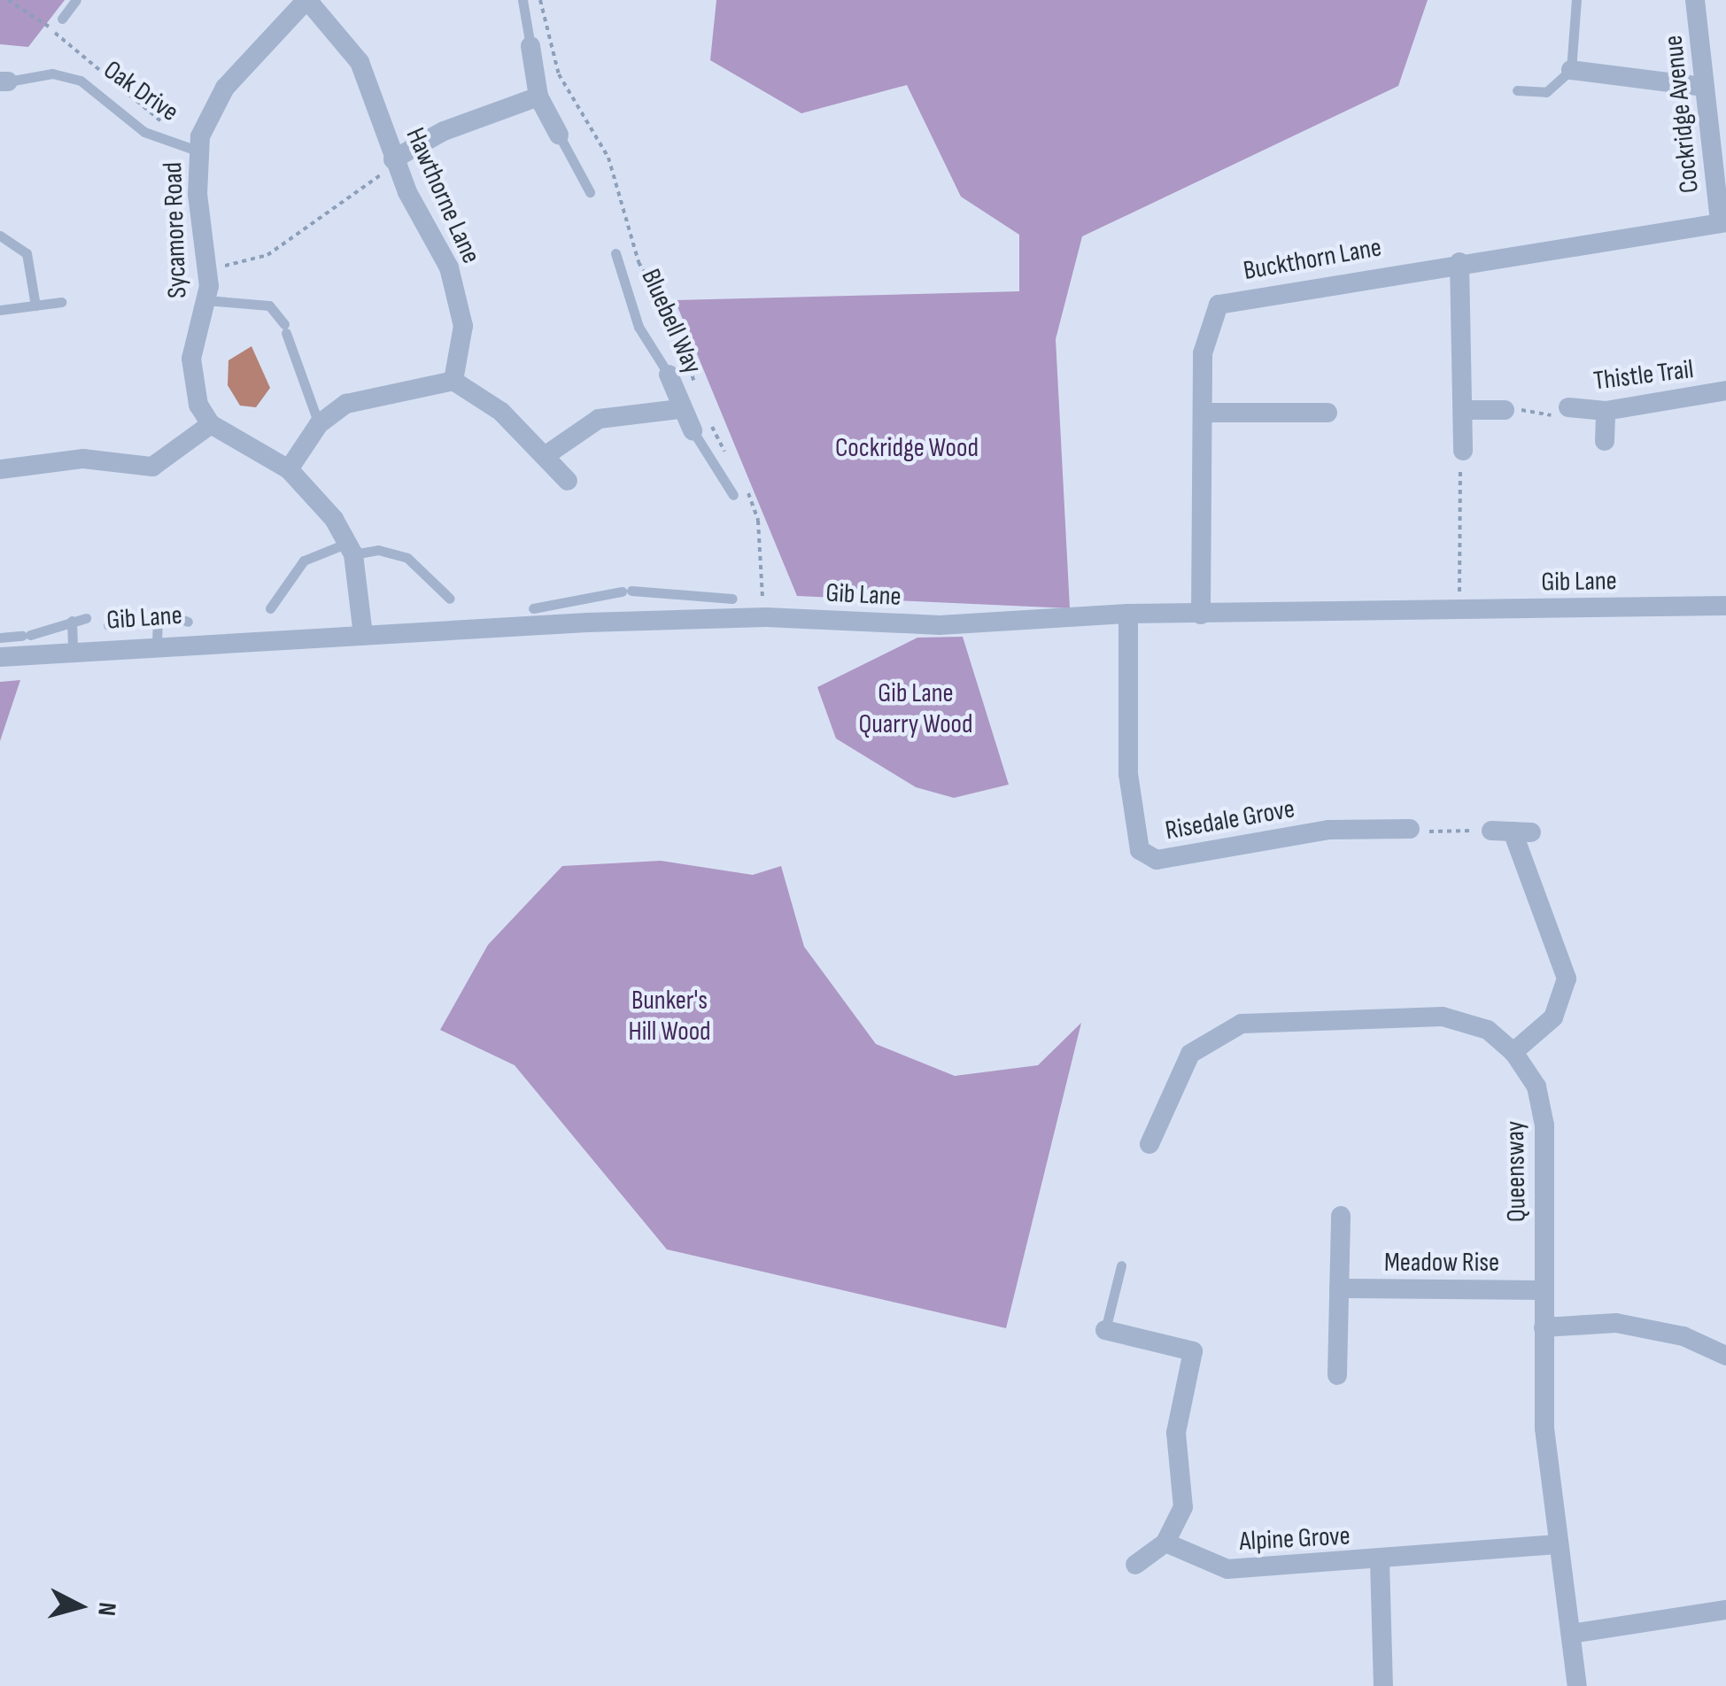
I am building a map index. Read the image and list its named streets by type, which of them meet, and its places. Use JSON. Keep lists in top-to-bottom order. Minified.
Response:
{"streets":{"street":["Cockridge Avenue","Hawthorne Lane","Sycamore Road","Buckthorn Lane","Bluebell Way","Thistle Trail","Gib Lane","Risedale Grove","Queensway","Meadow Rise","Alpine Grove"],"lane":["Oak Drive"]},"crossings":[["Oak Drive","Sycamore Road"],["Cockridge Avenue","Buckthorn Lane"],["Hawthorne Lane","Sycamore Road"],["Buckthorn Lane","Gib Lane"],["Gib Lane","Risedale Grove"],["Queensway","Meadow Rise"],["Queensway","Alpine Grove"]],"parks":["Cockridge Wood","Gib Lane Quarry Wood","Bunker's Hill Wood"],"north":"right"}
